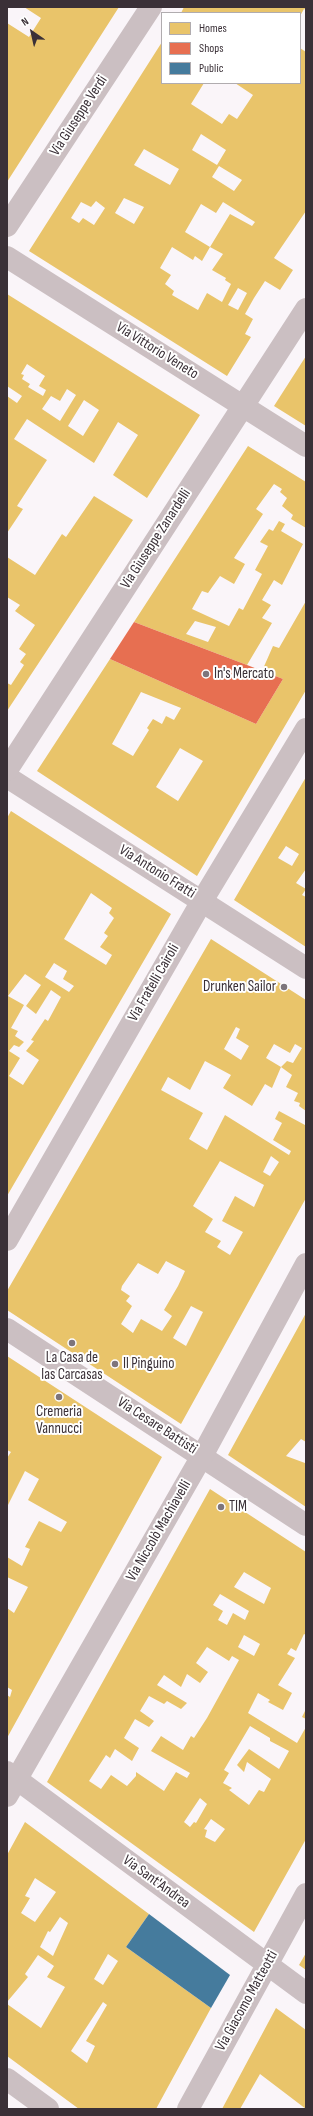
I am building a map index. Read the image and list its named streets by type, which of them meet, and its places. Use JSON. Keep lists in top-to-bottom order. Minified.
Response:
{"streets":{"street":["Via Giuseppe Verdi","Via Vittorio Veneto","Via Giuseppe Zanardelli","Via Antonio Fratti","Via Fratelli Cairoli","Via Cesare Battisti","Via Niccolò Machiavelli","Via Sant'Andrea","Via Giacomo Matteotti"]},"crossings":[["Via Vittorio Veneto","Via Giuseppe Zanardelli"],["Via Antonio Fratti","Via Fratelli Cairoli"],["Via Cesare Battisti","Via Niccolò Machiavelli"],["Via Niccolò Machiavelli","Via Sant'Andrea"],["Via Sant'Andrea","Via Giacomo Matteotti"]],"places":["In's Mercato","Drunken Sailor","La Casa de las Carcasas","Il Pinguino","Cremeria Vannucci","TIM"],"legend":["Homes","Shops","Public"],"north":"top left"}
